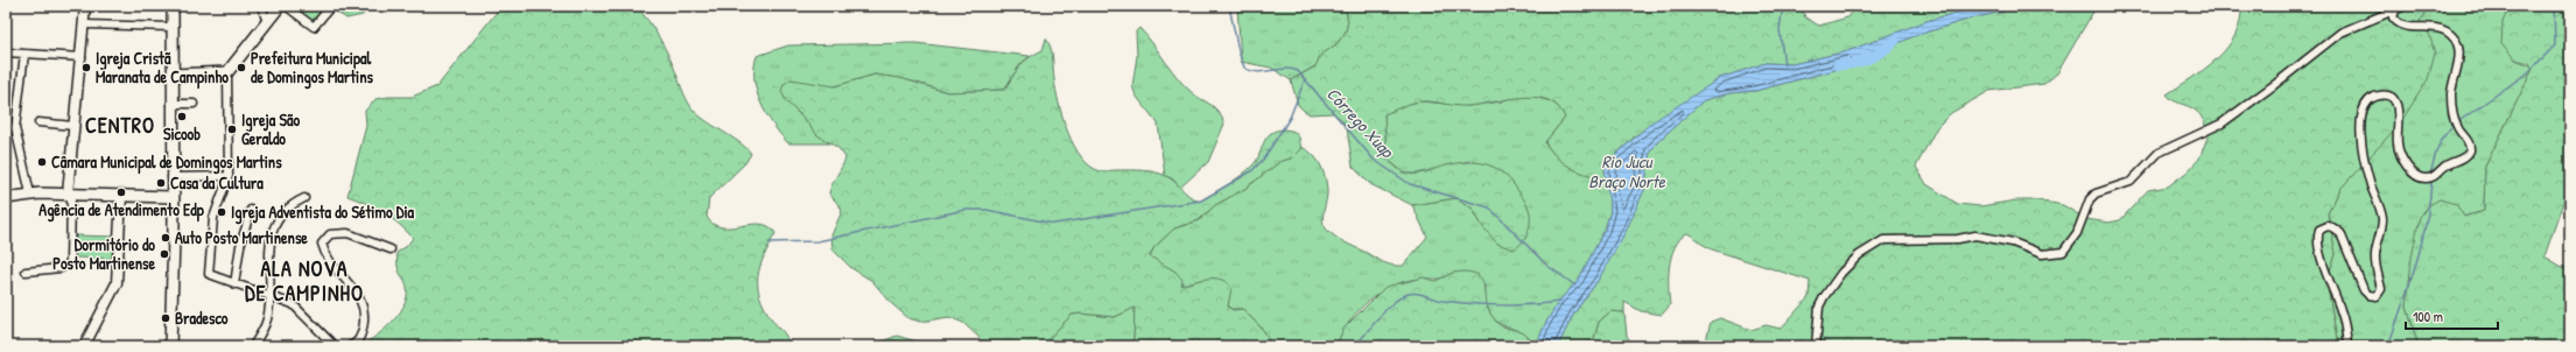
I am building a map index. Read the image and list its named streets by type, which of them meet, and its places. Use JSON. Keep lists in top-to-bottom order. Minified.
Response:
{"districts":["CENTRO","ALA NOVA DE CAMPINHO"],"water":["Córrego Xuap","Rio Jucu Braço Norte"],"places":["Igreja Cristã Maranata de Campinho","Prefeitura Municipal de Domingos Martins","Sicoob","Igreja São Geraldo","Câmara Municipal de Domingos Martins","Casa da Cultura","Agência de Atendimento Edp","Igreja Adventista do Sétimo Dia","Auto Posto Martinense","Dormitório do Posto Martinense","Bradesco"],"scale_bar":"100 m"}
